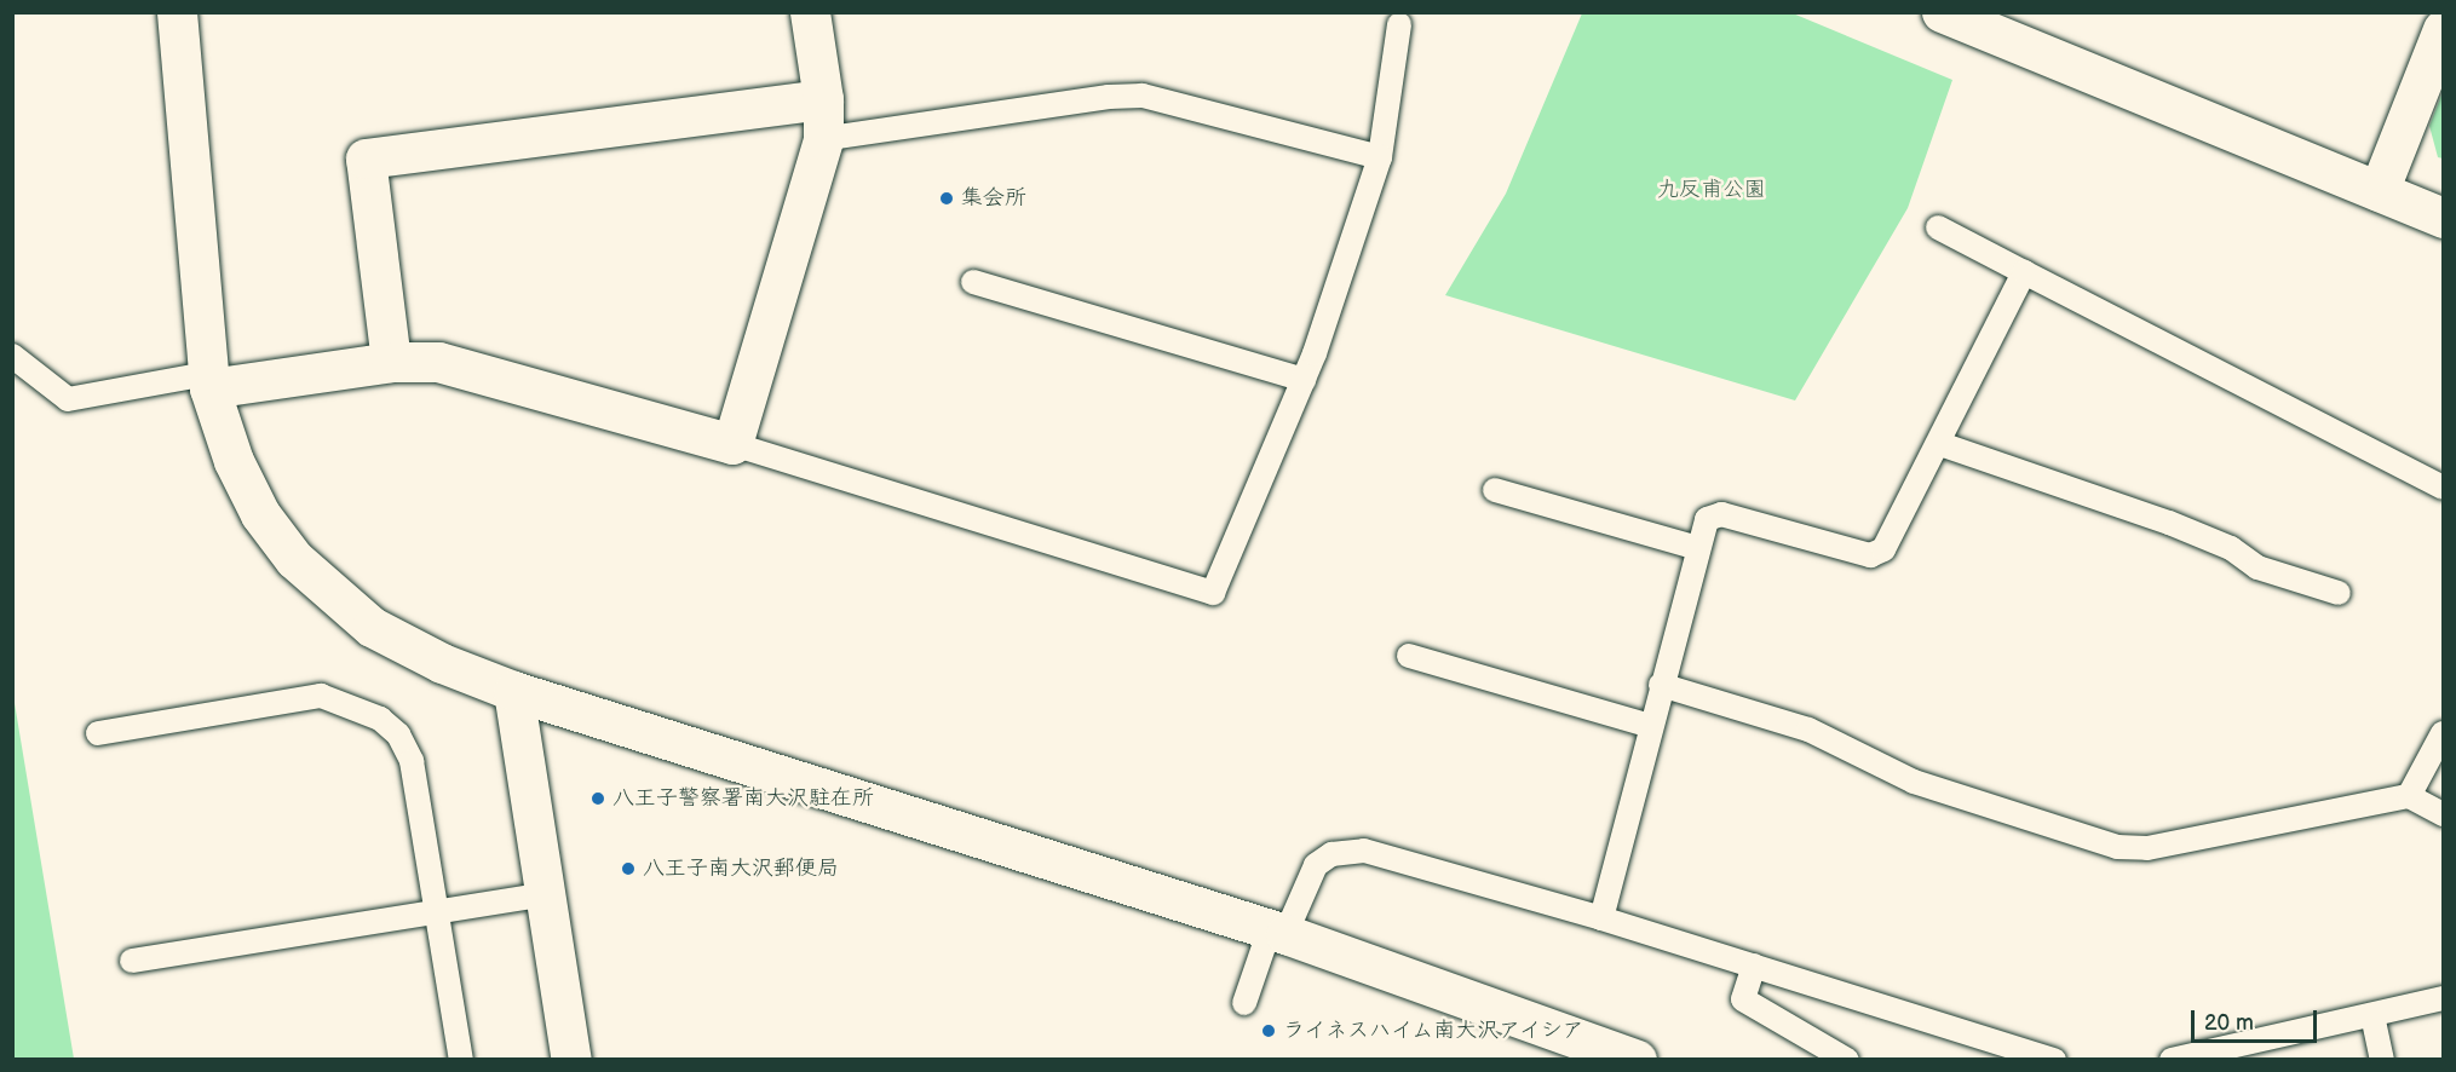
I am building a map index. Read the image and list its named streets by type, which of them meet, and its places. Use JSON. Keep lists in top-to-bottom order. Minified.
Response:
{"parks":["九反甫公園"],"places":["集会所","八王子警察署南大沢駐在所","八王子南大沢郵便局","ライネスハイム南大沢アイシア"],"scale_bar":"20 m"}
